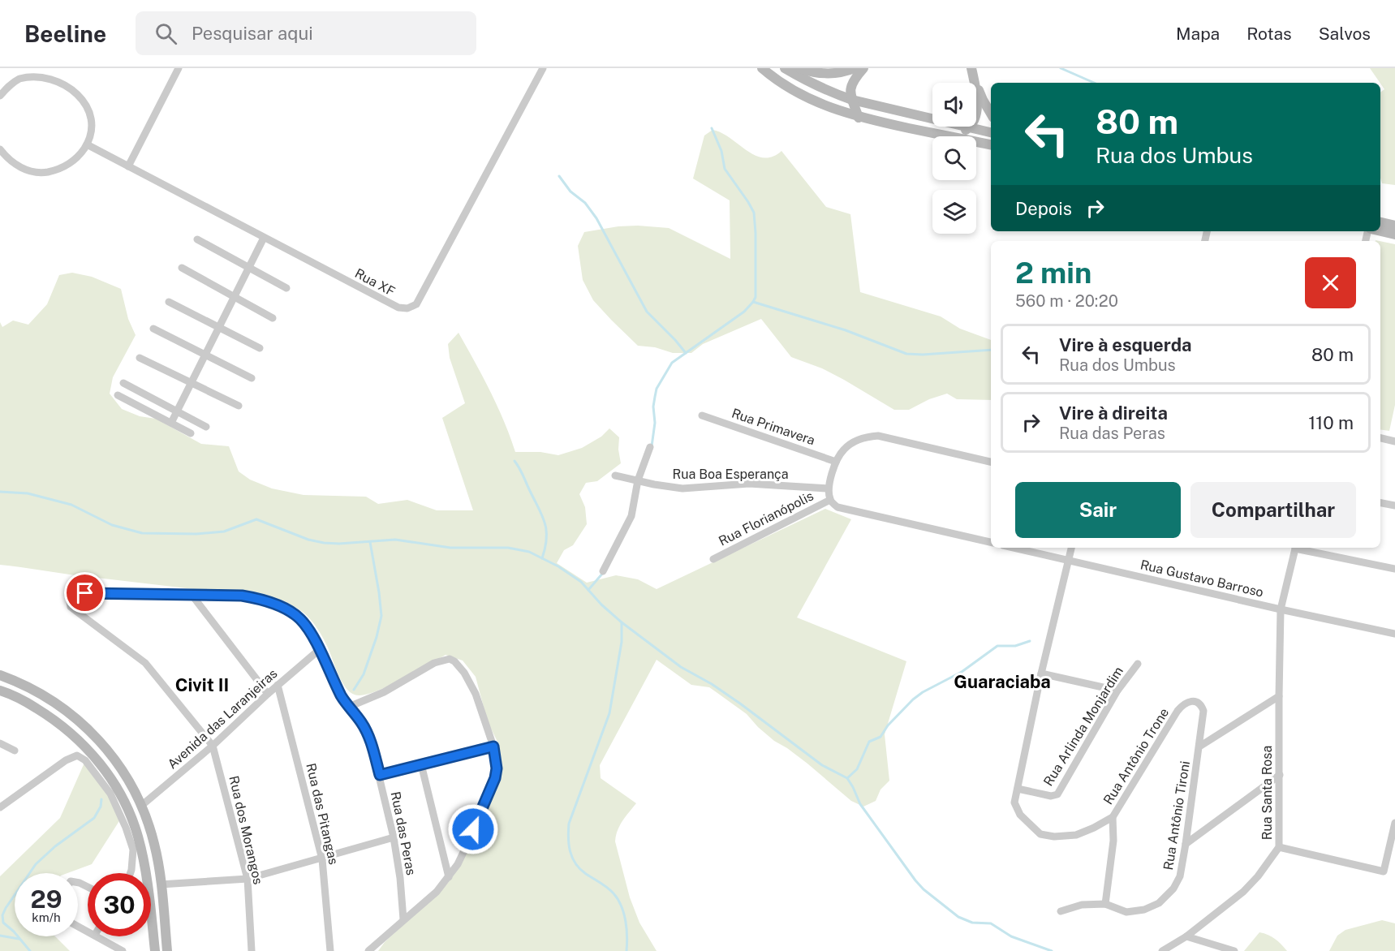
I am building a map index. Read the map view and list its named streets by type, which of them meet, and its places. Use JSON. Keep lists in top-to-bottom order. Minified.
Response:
{"streets":{"street":["Rua XF","Rua Primavera","Rua Boa Esperança","Rua Florianópolis","Rua Gustavo Barroso","Avenida das Laranjeiras","Rua Arlinda Monjardim","Rua Antônio Trone","Rua Santa Rosa","Rua das Pitangas","Rua Antônio Tironi","Rua dos Morangos","Rua das Peras"]},"crossings":[["Rua Gustavo Barroso","Rua Santa Rosa"],["Avenida das Laranjeiras","Rua das Pitangas"],["Avenida das Laranjeiras","Rua dos Morangos"],["Avenida das Laranjeiras","Rua das Peras"],["Rua Arlinda Monjardim","Rua Antônio Trone"],["Rua Antônio Trone","Rua Antônio Tironi"],["Rua dos Morangos","Rua das Peras"]],"districts":["Guaraciaba","Civit II"],"page":{"header":"Beeline","search":"Pesquisar aqui","nav":["Mapa","Rotas","Salvos"],"turn":["80 m","Rua dos Umbus"],"then":"Depois","heading":["2 min","560 m · 20:20"],"list":[{"name":"Vire à esquerda","note":"Rua dos Umbus","value":"80 m"},{"name":"Vire à direita","note":"Rua das Peras","value":"110 m"}],"buttons":["Sair","Compartilhar"],"speed":"29 km/h","limit":"30"}}
